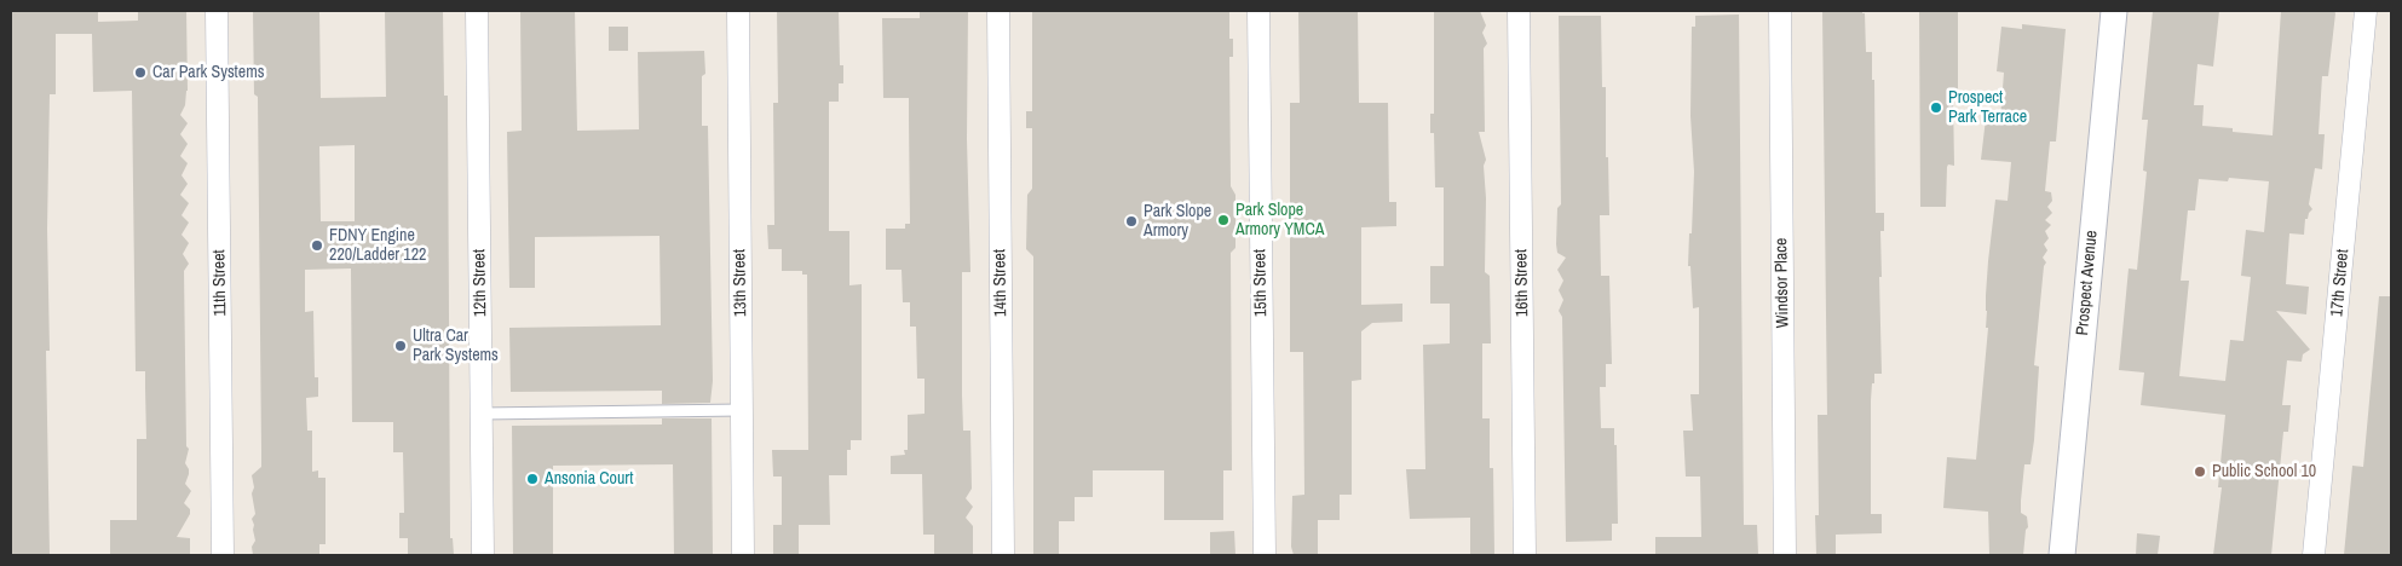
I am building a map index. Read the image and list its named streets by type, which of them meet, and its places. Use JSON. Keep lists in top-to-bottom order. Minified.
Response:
{"streets":{"street":["11th Street","12th Street","13th Street","14th Street","15th Street","16th Street","Windsor Place","Prospect Avenue","17th Street"]},"places":["Car Park Systems","Prospect Park Terrace","Park Slope Armory YMCA","Park Slope Armory","FDNY Engine 220/Ladder 122","Ultra Car Park Systems","Public School 10","Ansonia Court"]}
